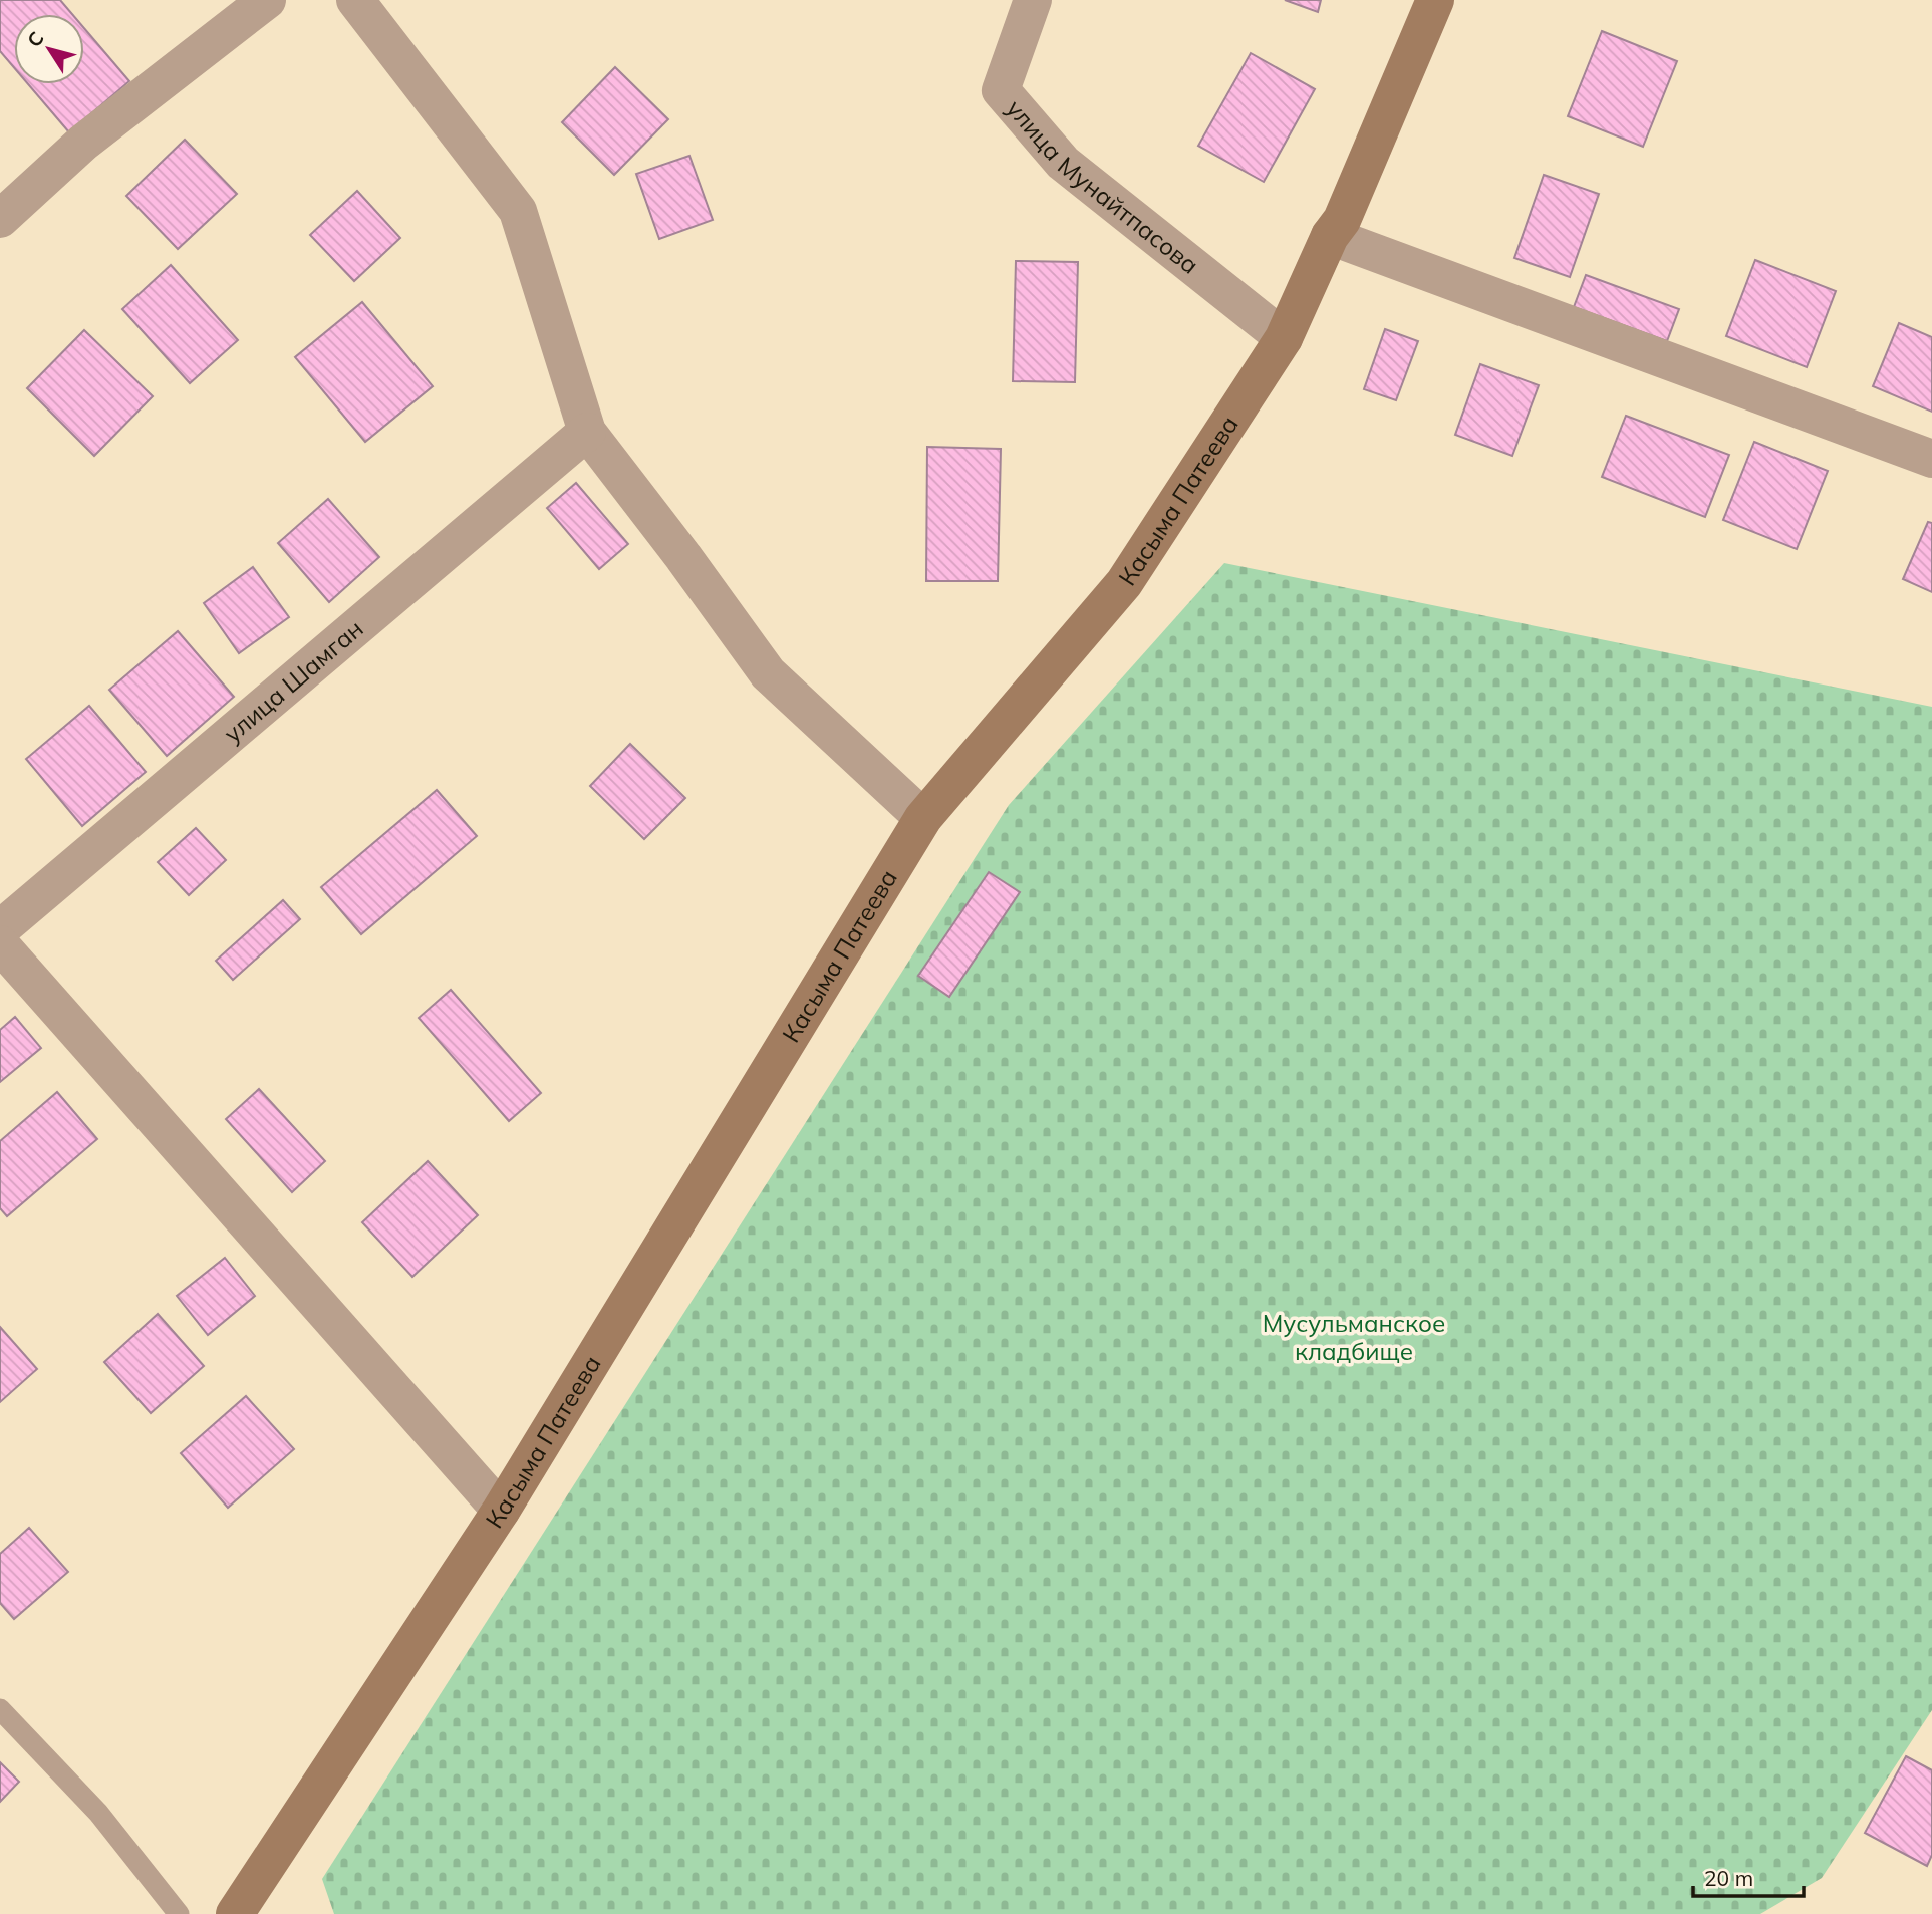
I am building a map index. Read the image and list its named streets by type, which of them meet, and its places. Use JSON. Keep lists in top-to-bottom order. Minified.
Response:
{"streets":{"main road":["Касыма Патеева"],"street":["улица Мунайтпасова","улица Шамган"]},"crossings":[["улица Мунайтпасова","Касыма Патеева"]],"parks":["Мусульманское кладбище"],"scale_bar":"20 m","north":"top left"}
